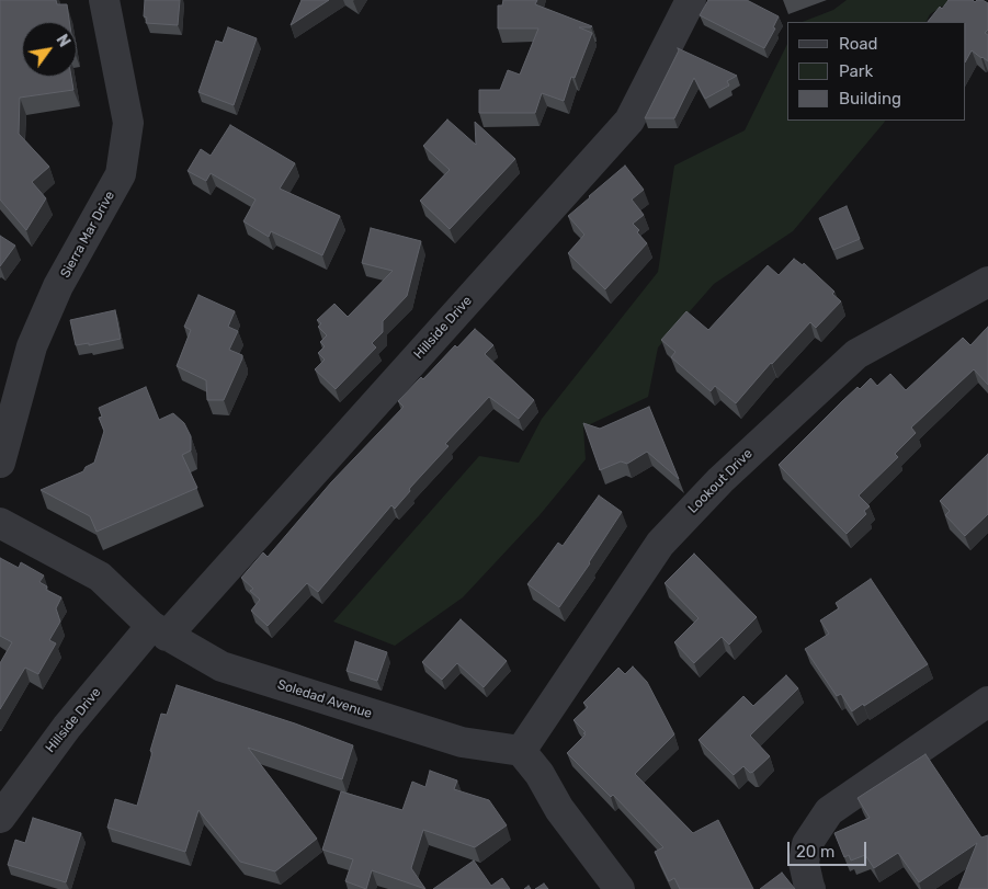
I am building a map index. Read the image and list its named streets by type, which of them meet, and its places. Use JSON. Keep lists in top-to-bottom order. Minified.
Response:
{"streets":{"street":["Sierra Mar Drive","Hillside Drive","Lookout Drive","Soledad Avenue"]},"crossings":[["Hillside Drive","Soledad Avenue"],["Lookout Drive","Soledad Avenue"]],"legend":["Road","Park","Building"],"scale_bar":"20 m","north":"top right"}
